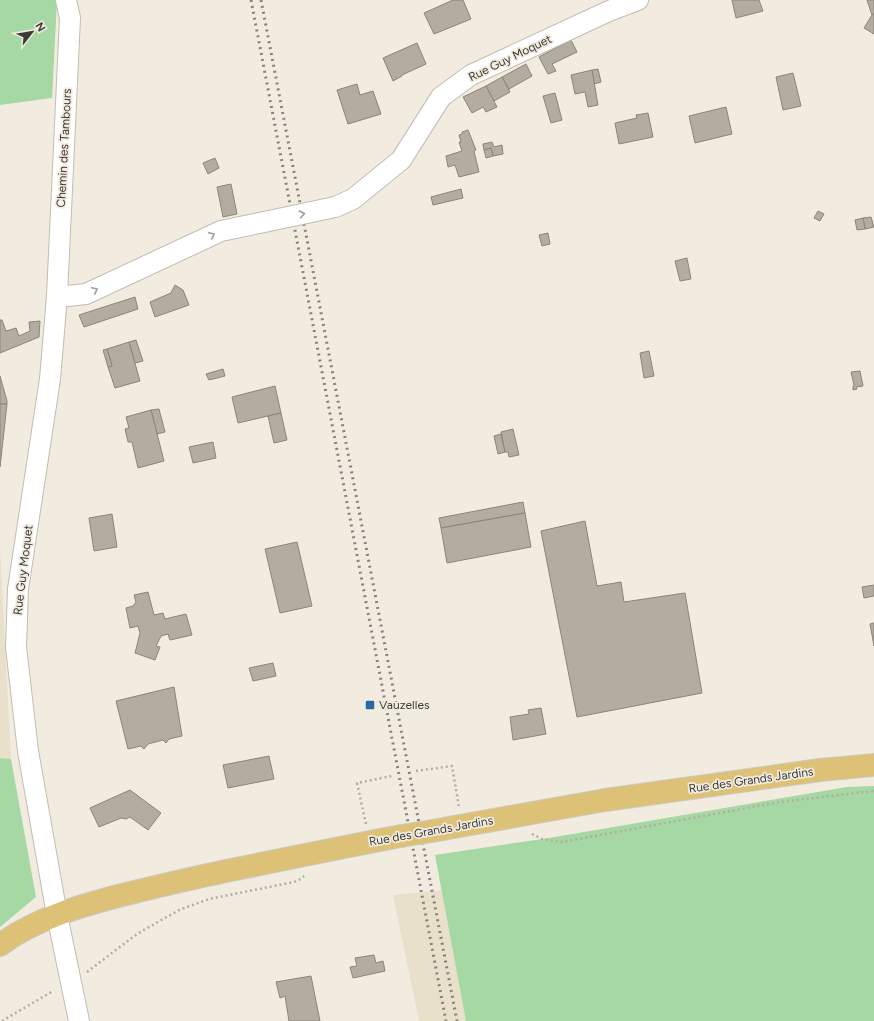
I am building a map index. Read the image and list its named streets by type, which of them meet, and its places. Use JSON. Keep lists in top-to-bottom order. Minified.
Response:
{"streets":{"main road":["Rue des Grands Jardins"],"street":["Rue Guy Moquet","Chemin des Tambours"]},"crossings":[["Rue Guy Moquet","Chemin des Tambours"],["Rue Guy Moquet","Rue des Grands Jardins"]],"one_way":["Rue Guy Moquet"],"places":{"transit":["Vauzelles"]},"north":"top right"}
